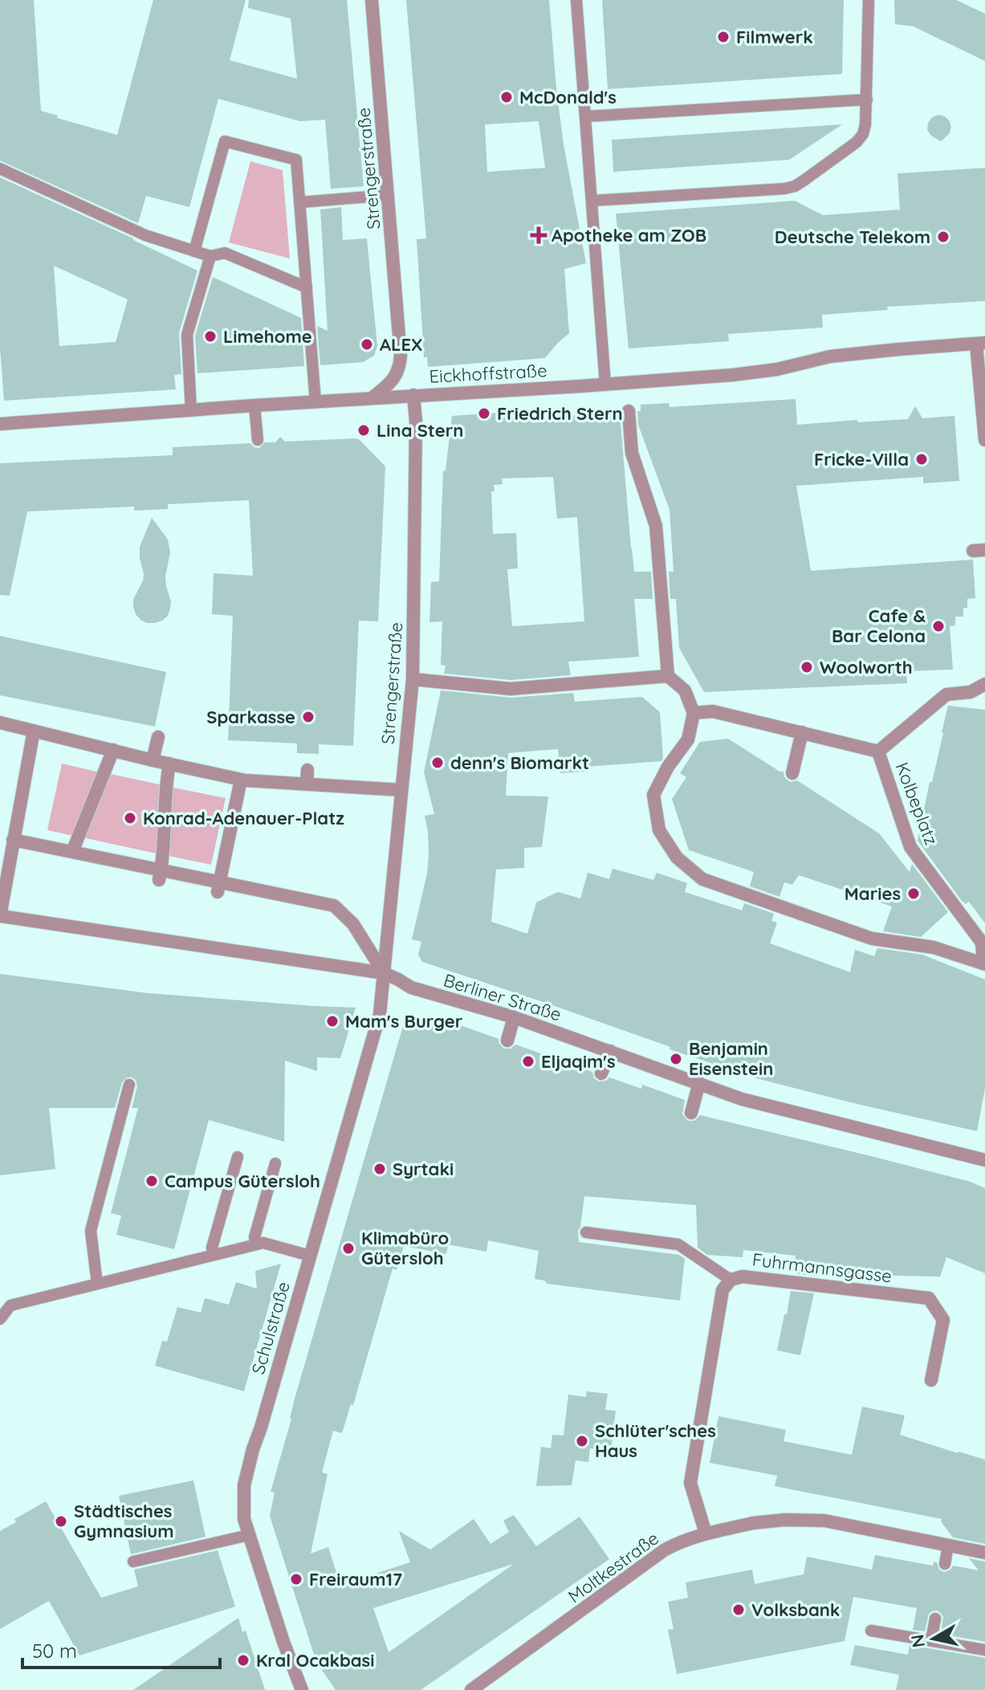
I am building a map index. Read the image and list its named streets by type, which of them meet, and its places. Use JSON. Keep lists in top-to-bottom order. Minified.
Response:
{"streets":{"street":["Strengerstraße","Eickhoffstraße","Kolbeplatz","Berliner Straße","Fuhrmannsgasse","Schulstraße","Moltkestraße"]},"crossings":[["Strengerstraße","Eickhoffstraße"],["Strengerstraße","Berliner Straße"],["Strengerstraße","Schulstraße"],["Berliner Straße","Schulstraße"],["Fuhrmannsgasse","Moltkestraße"]],"places":{"other":["Filmwerk","McDonald's","Deutsche Telekom","Limehome","ALEX","Friedrich Stern","Lina Stern","Fricke-Villa","Cafe & Bar Celona","Woolworth","Sparkasse","denn's Biomarkt","Konrad-Adenauer-Platz","Maries","Mam's Burger","Benjamin Eisenstein","Eljaqim's","Syrtaki","Campus Gütersloh","Klimabüro Gütersloh","Schlüter'sches Haus","Städtisches Gymnasium","Freiraum17","Volksbank","Kral Ocakbasi"],"health":["Apotheke am ZOB"]},"scale_bar":"50 m","north":"left"}
